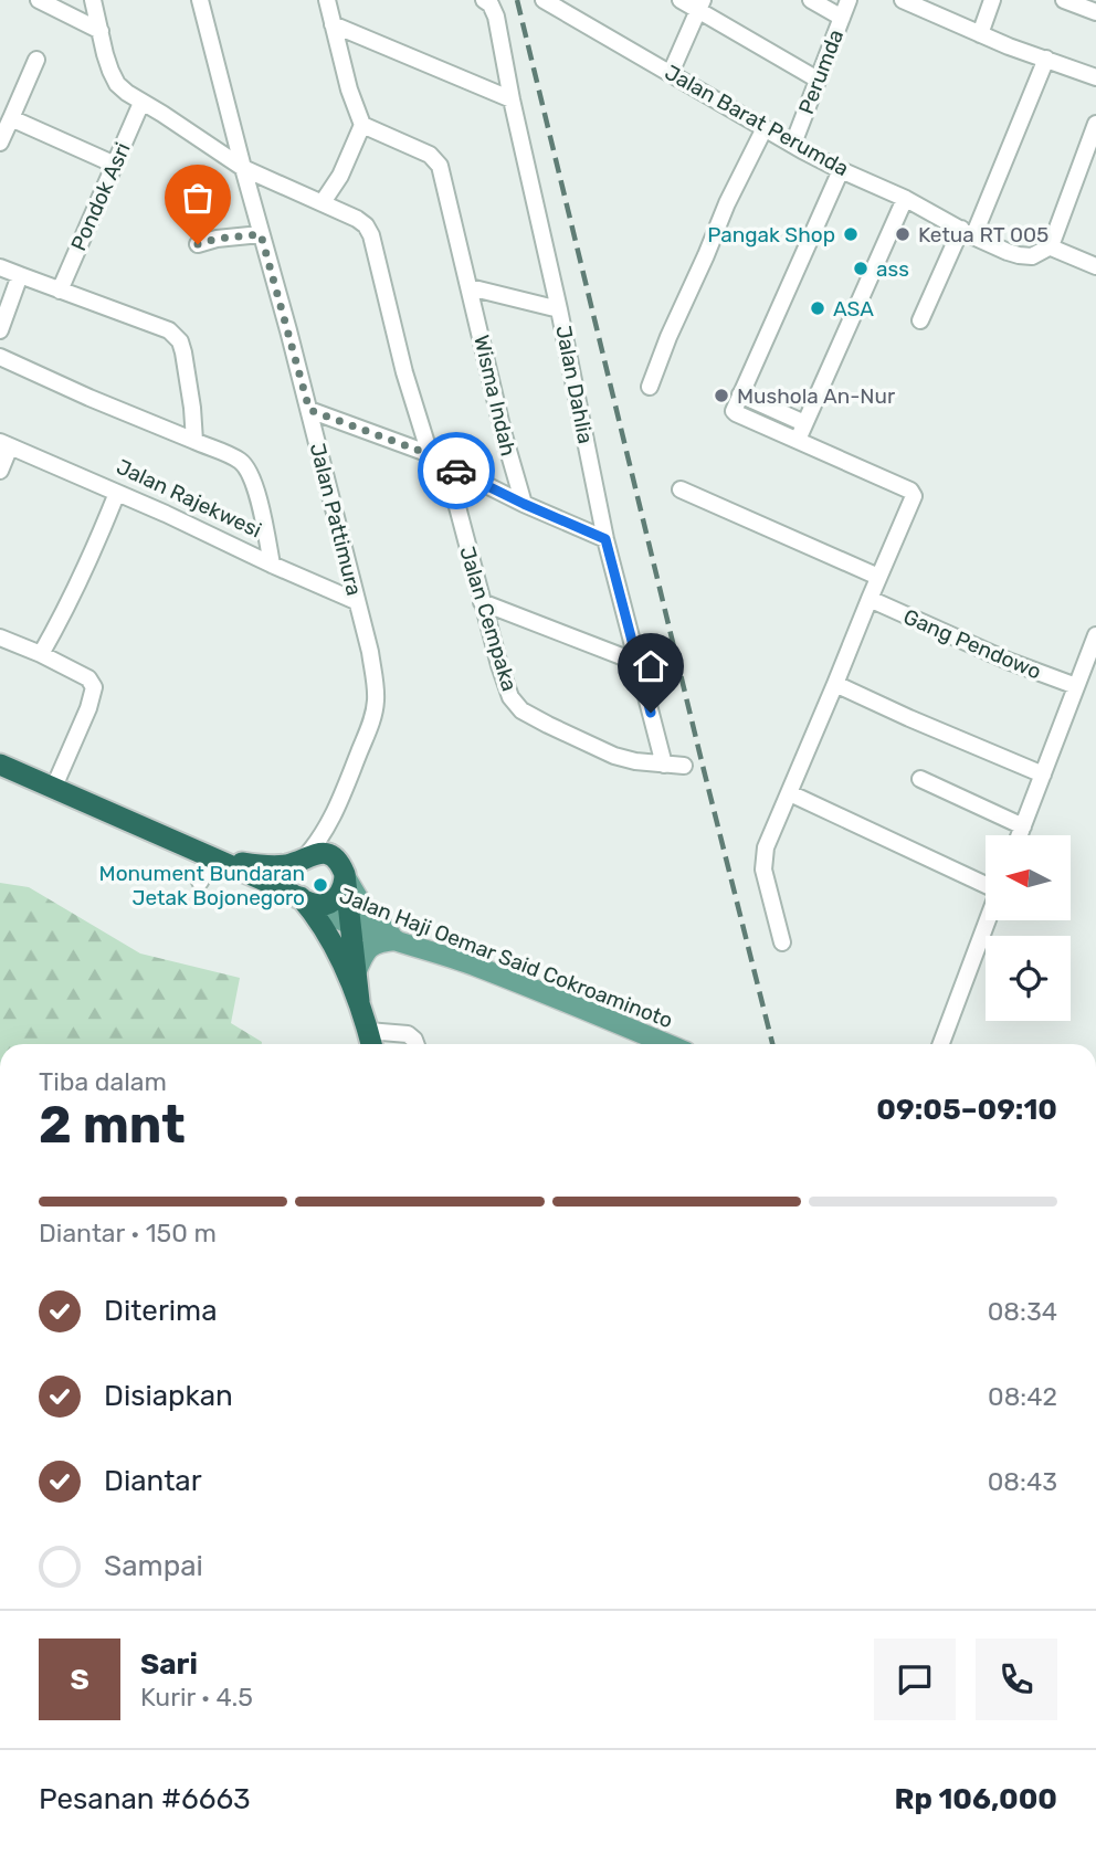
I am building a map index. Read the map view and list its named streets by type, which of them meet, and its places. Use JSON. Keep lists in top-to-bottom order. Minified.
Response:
{"streets":{"main road":["Jalan Haji Oemar Said Cokroaminoto"],"street":["Perumda","Jalan Barat Perumda","Pondok Asri","Jalan Dahlia","Wisma Indah","Jalan Rajekwesi","Jalan Pattimura","Jalan Cempaka","Gang Pendowo"]},"crossings":[["Perumda","Jalan Barat Perumda"],["Jalan Dahlia","Wisma Indah"],["Jalan Dahlia","Jalan Cempaka"],["Wisma Indah","Jalan Cempaka"],["Jalan Rajekwesi","Jalan Pattimura"]],"places":["Pangak Shop","Ketua RT 005","ass","ASA","Mushola An-Nur","Monument Bundaran Jetak Bojonegoro"],"north":"left","page":{"heading":["2 mnt","Tiba dalam","09:05–09:10"],"panel":["Sari","Kurir · 4.5","Pesanan #6663","Rp 106,000"],"bar":"Diantar · 150 m","list":[["Diterima","08:34"],["Disiapkan","08:42"],["Diantar","08:43"],"Sampai"],"round":"S"}}
